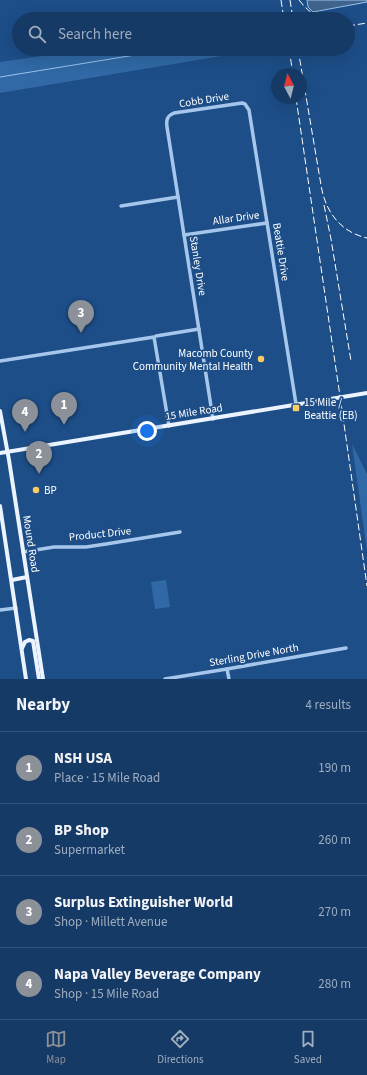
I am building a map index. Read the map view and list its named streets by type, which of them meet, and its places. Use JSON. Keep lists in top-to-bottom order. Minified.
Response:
{"streets":{"main road":["15 Mile Road","Mound Road"],"street":["Cobb Drive","Allar Drive","Beattie Drive","Stanley Drive","Product Drive","Sterling Drive North"]},"crossings":[["Cobb Drive","Beattie Drive"],["Cobb Drive","Stanley Drive"],["Allar Drive","Beattie Drive"],["Allar Drive","Stanley Drive"],["Beattie Drive","15 Mile Road"],["Stanley Drive","15 Mile Road"],["15 Mile Road","Mound Road"],["Product Drive","Mound Road"]],"places":{"other":["Macomb County Community Mental Health","BP"],"transit":["15 Mile / Beattie (EB)"]},"north":"top","page":{"search":"Search here","pins":["3","1","4","2"],"heading":["Nearby","4 results"],"list":[{"mark":"1","name":"NSH USA","note":"Place · 15 Mile Road","value":"190 m"},{"mark":"2","name":"BP Shop","note":"Supermarket","value":"260 m"},{"mark":"3","name":"Surplus Extinguisher World","note":"Shop · Millett Avenue","value":"270 m"},{"mark":"4","name":"Napa Valley Beverage Company","note":"Shop · 15 Mile Road","value":"280 m"}],"nav":["Map","Directions","Saved"]}}
